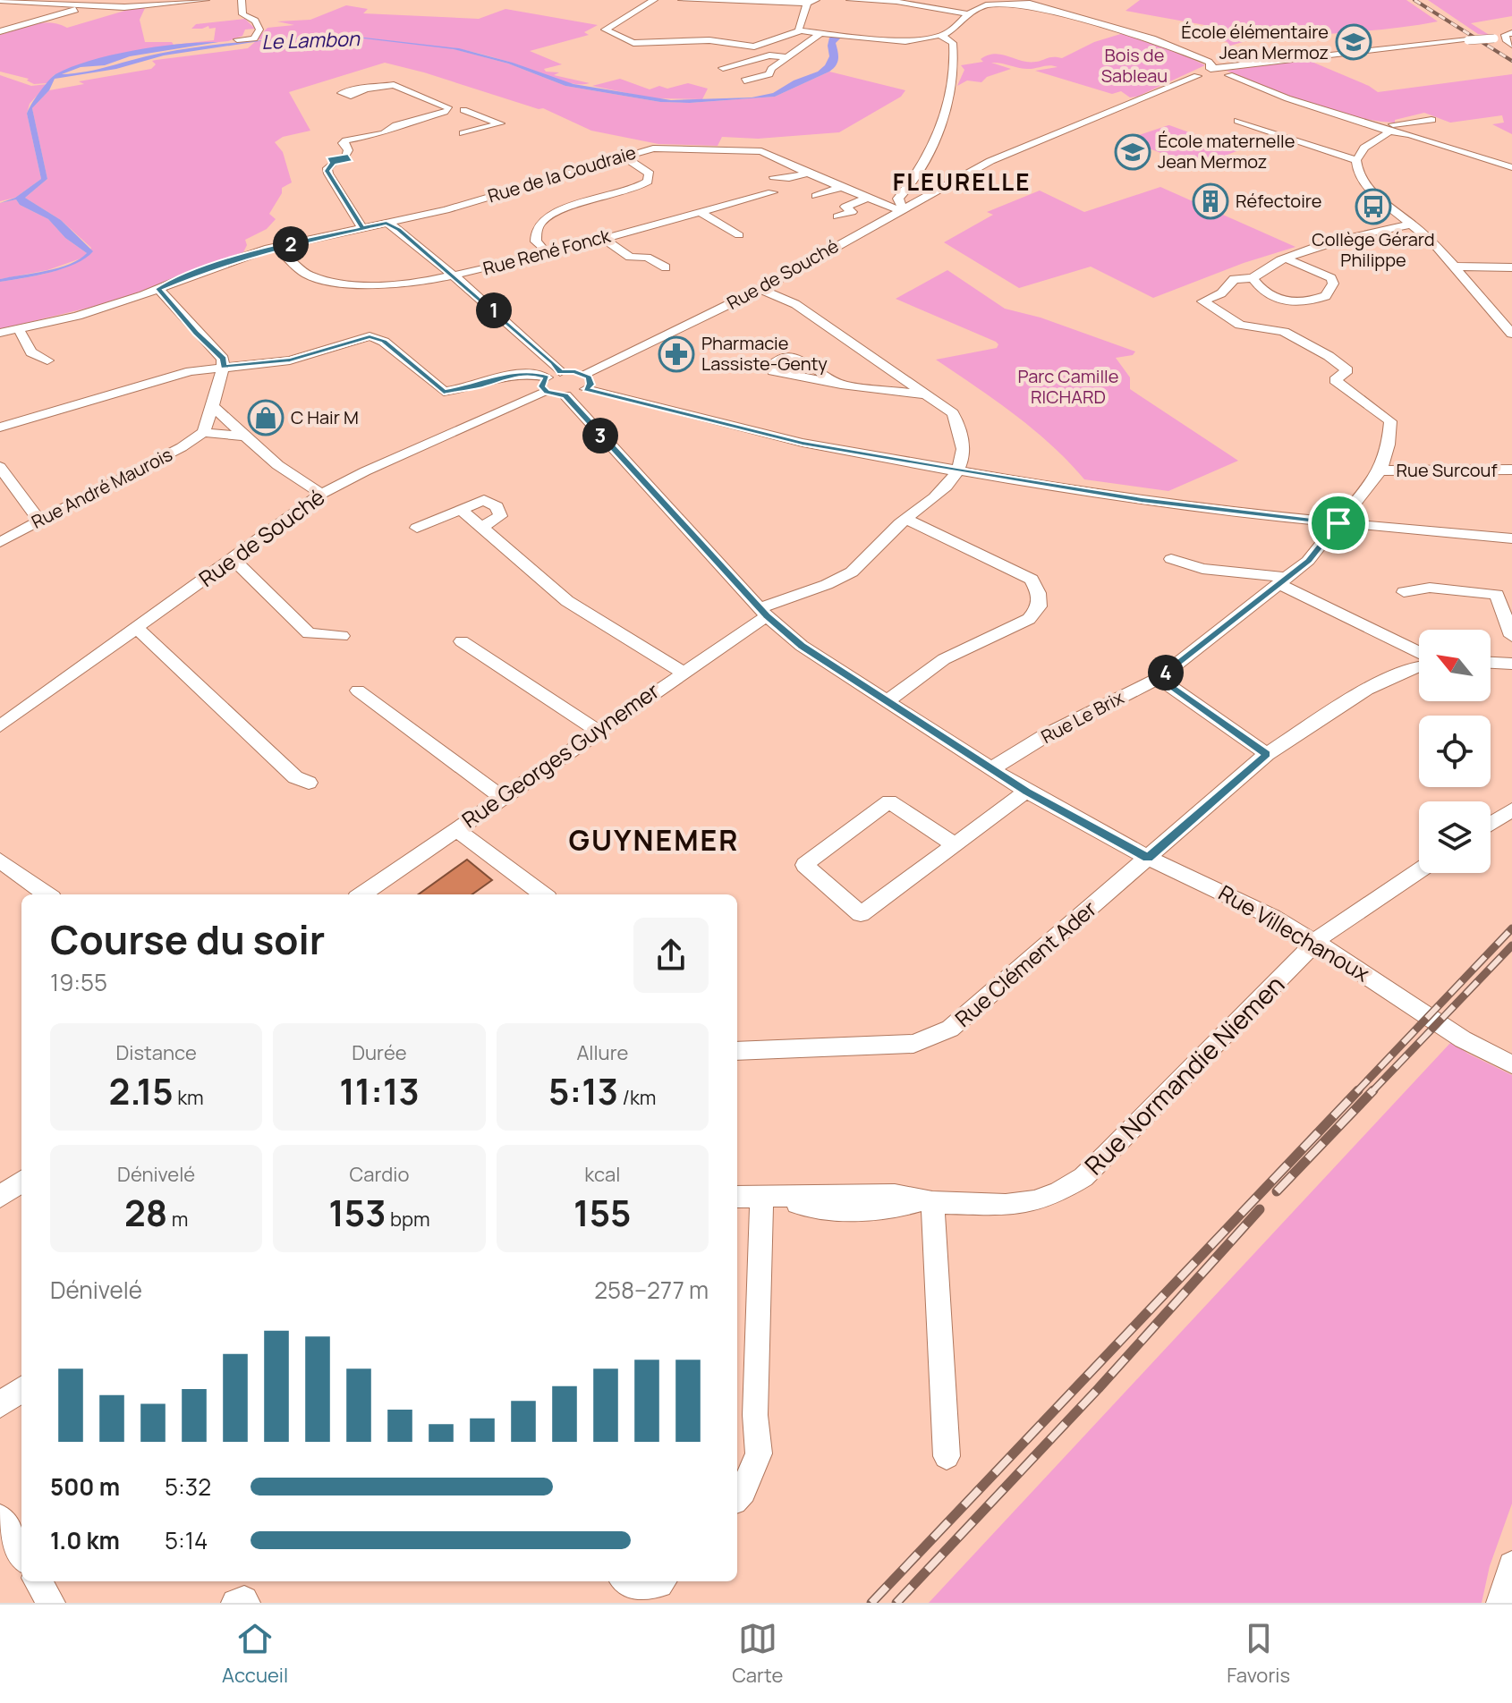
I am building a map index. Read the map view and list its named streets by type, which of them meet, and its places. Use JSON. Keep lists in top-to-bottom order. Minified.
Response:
{"streets":{"street":["Rue de la Coudraie","Rue René Fonck","Rue de Souché","Rue Surcouf","Rue André Maurois","Rue Le Brix","Rue Georges Guynemer","Rue Villechanoux","Rue Clément Ader","Rue Normandie Niemen"]},"crossings":[["Rue de la Coudraie","Rue René Fonck"],["Rue de la Coudraie","Rue de Souché"],["Rue Surcouf","Rue Le Brix"],["Rue Le Brix","Rue Villechanoux"],["Rue Georges Guynemer","Rue Villechanoux"],["Rue Villechanoux","Rue Clément Ader"],["Rue Villechanoux","Rue Normandie Niemen"]],"districts":["FLEURELLE","GUYNEMER"],"water":["Le Lambon"],"parks":["Bois de Sableau","Parc Camille RICHARD"],"places":{"school or university":["École élémentaire Jean Mermoz","École maternelle Jean Mermoz"],"building":["Réfectoire"],"bus stop":["Collège Gérard Philippe"],"pharmacy":["Pharmacie Lassiste-Genty"],"shop":["C Hair M"]},"north":"top left","page":{"pins":["2","1","3","4"],"heading":["Course du soir","19:55"],"stats":[["Distance","2.15 km"],["Durée","11:13"],["Allure","5:13 /km"],["Dénivelé","28 m"],["Cardio","153 bpm"],["kcal","155"]],"chart":["Dénivelé","258–277 m"],"list":[{"name":"500 m","note":"5:32"},{"name":"1.0 km","note":"5:14"}],"tabs":["Accueil","Carte","Favoris"]}}
